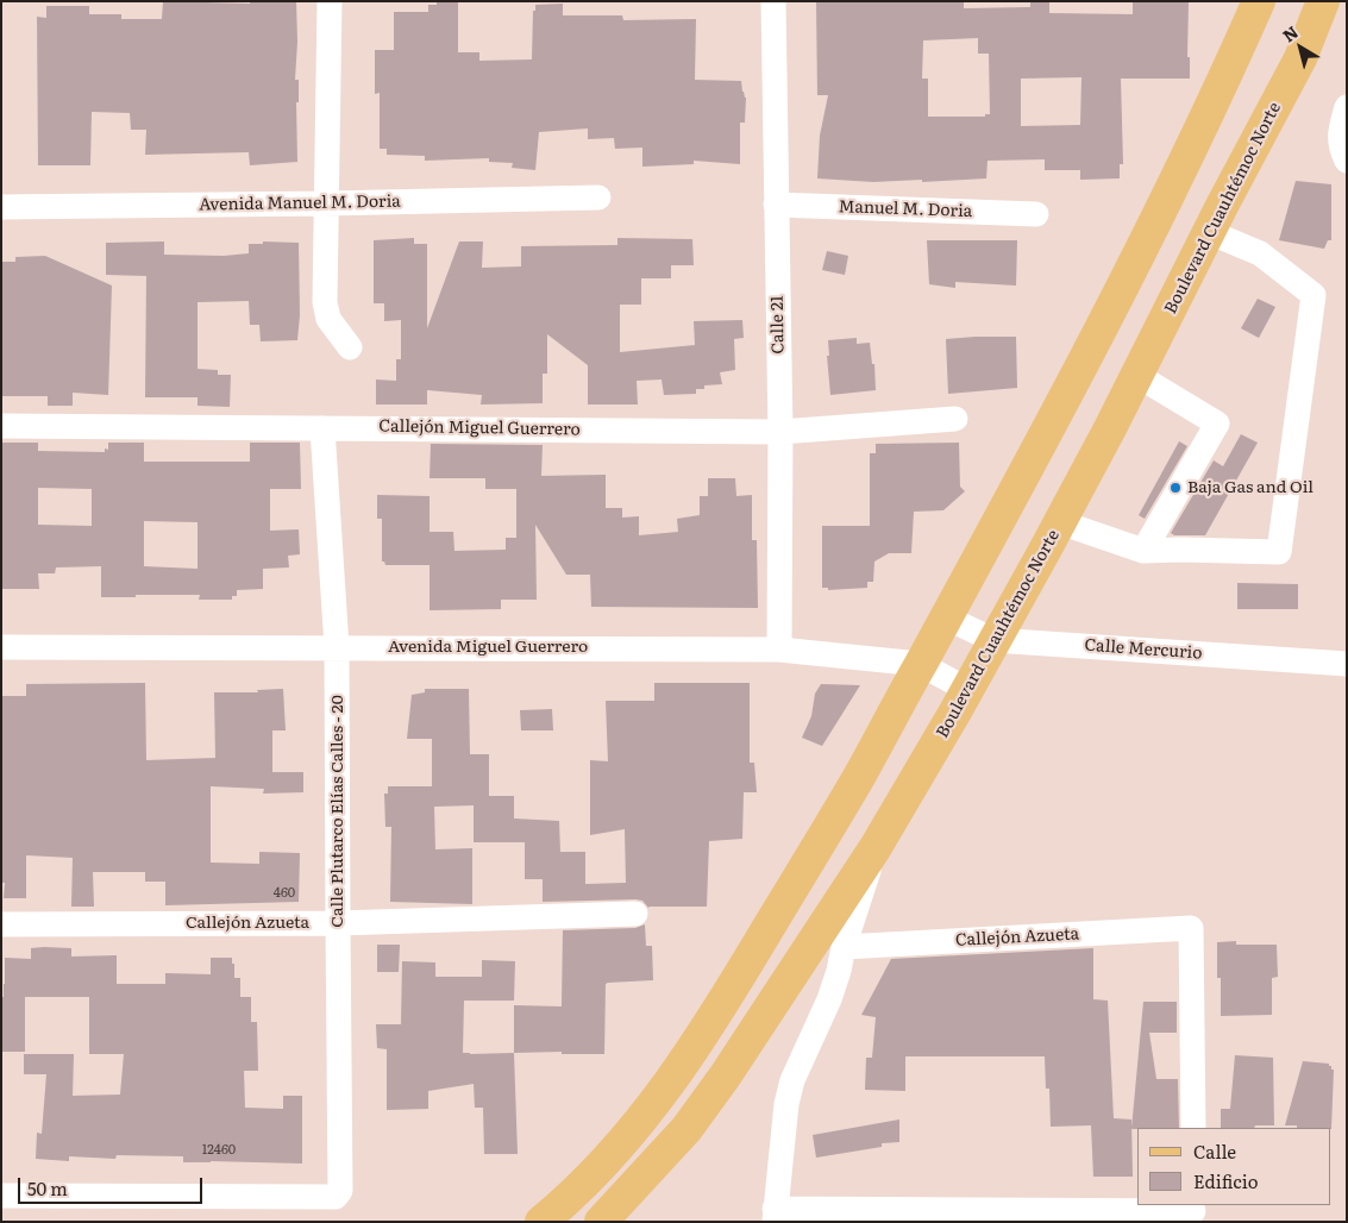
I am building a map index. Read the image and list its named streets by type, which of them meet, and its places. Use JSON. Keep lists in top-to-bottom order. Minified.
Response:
{"streets":{"main road":["Boulevard Cuauhtémoc Norte"],"street":["Avenida Manuel M. Doria","Manuel M. Doria","Calle 21","Callejón Miguel Guerrero","Avenida Miguel Guerrero","Calle Mercurio","Calle Plutarco Elías Calles - 20","Callejón Azueta"]},"crossings":[["Boulevard Cuauhtémoc Norte","Avenida Miguel Guerrero"],["Boulevard Cuauhtémoc Norte","Calle Mercurio"],["Manuel M. Doria","Calle 21"],["Calle 21","Callejón Miguel Guerrero"],["Calle 21","Avenida Miguel Guerrero"],["Callejón Miguel Guerrero","Calle Plutarco Elías Calles - 20"],["Avenida Miguel Guerrero","Calle Plutarco Elías Calles - 20"],["Calle Plutarco Elías Calles - 20","Callejón Azueta"]],"places":["Baja Gas and Oil"],"house_numbers":["460","12460"],"legend":["Calle","Edificio"],"scale_bar":"50 m","north":"top left"}
